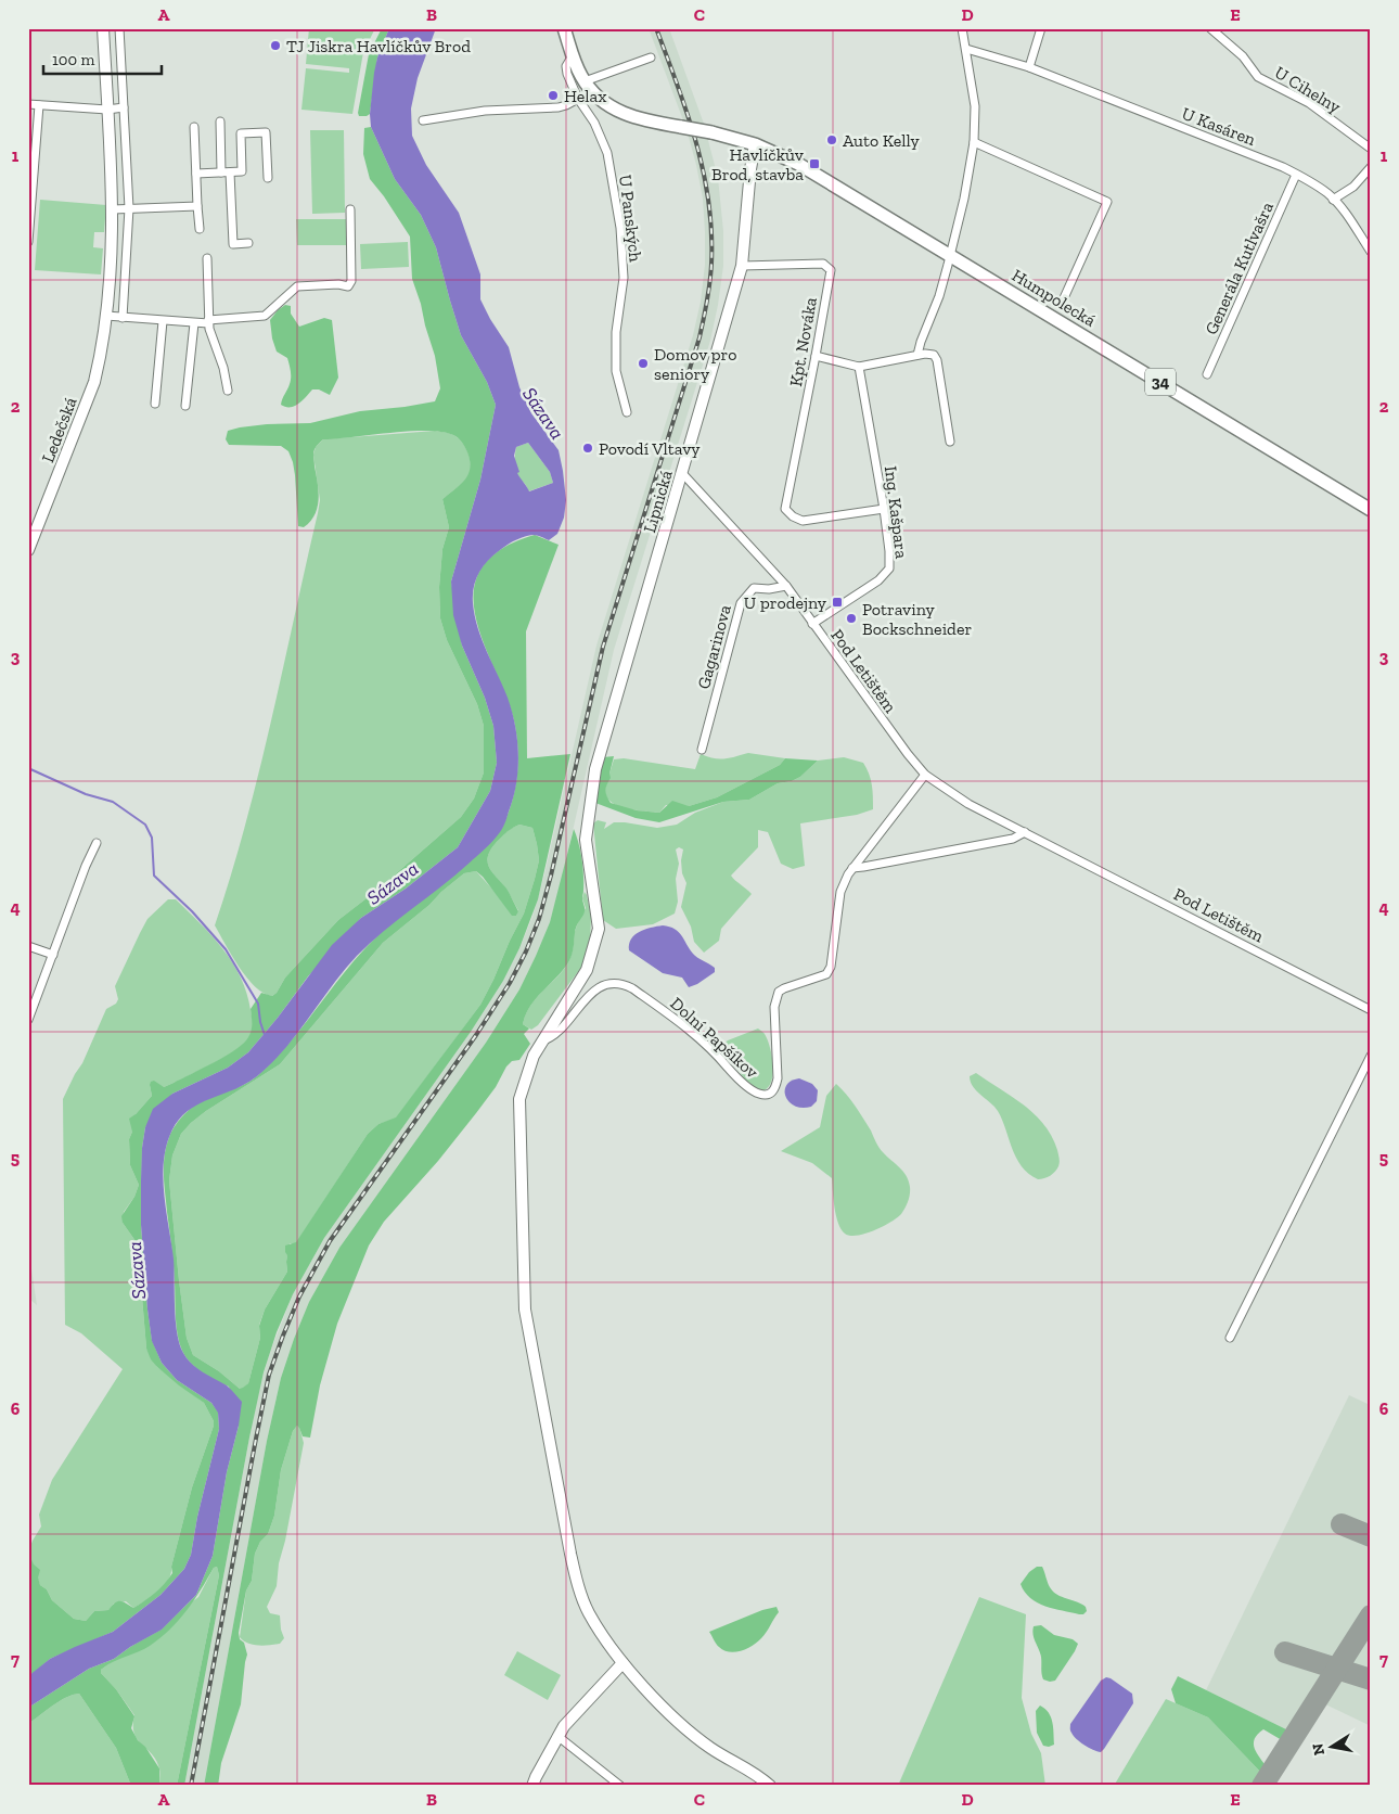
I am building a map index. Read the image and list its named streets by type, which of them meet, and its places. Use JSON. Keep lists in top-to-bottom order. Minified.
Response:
{"streets":{"main road":["Humpolecká","34"],"street":["U Cihelny","U Kasáren","U Panských","Generála Kutlvašra","Kpt. Nováka","Ledečská","Lipnická","Ing. Kašpara","Gagarinova","Pod Letištěm","Dolní Papšíkov"]},"crossings":[["U Kasáren","Generála Kutlvašra"],["Humpolecká","34"],["Humpolecká","Lipnická"],["Kpt. Nováka","Lipnická"],["Kpt. Nováka","Ing. Kašpara"],["Lipnická","Pod Letištěm"],["Lipnická","Dolní Papšíkov"],["Ing. Kašpara","Pod Letištěm"],["Gagarinova","Pod Letištěm"],["Pod Letištěm","Dolní Papšíkov"]],"water":["Sázava"],"places":{"other":["TJ Jiskra Havlíčkův Brod","Helax","Auto Kelly","Domov pro seniory","Povodí Vltavy","Potraviny Bockschneider"],"transit":["Havlíčkův Brod, stavba","U prodejny"]},"scale_bar":"100 m","north":"left","grid":{"columns":["A","B","C","D","E"],"rows":["1","2","3","4","5","6","7"]}}
